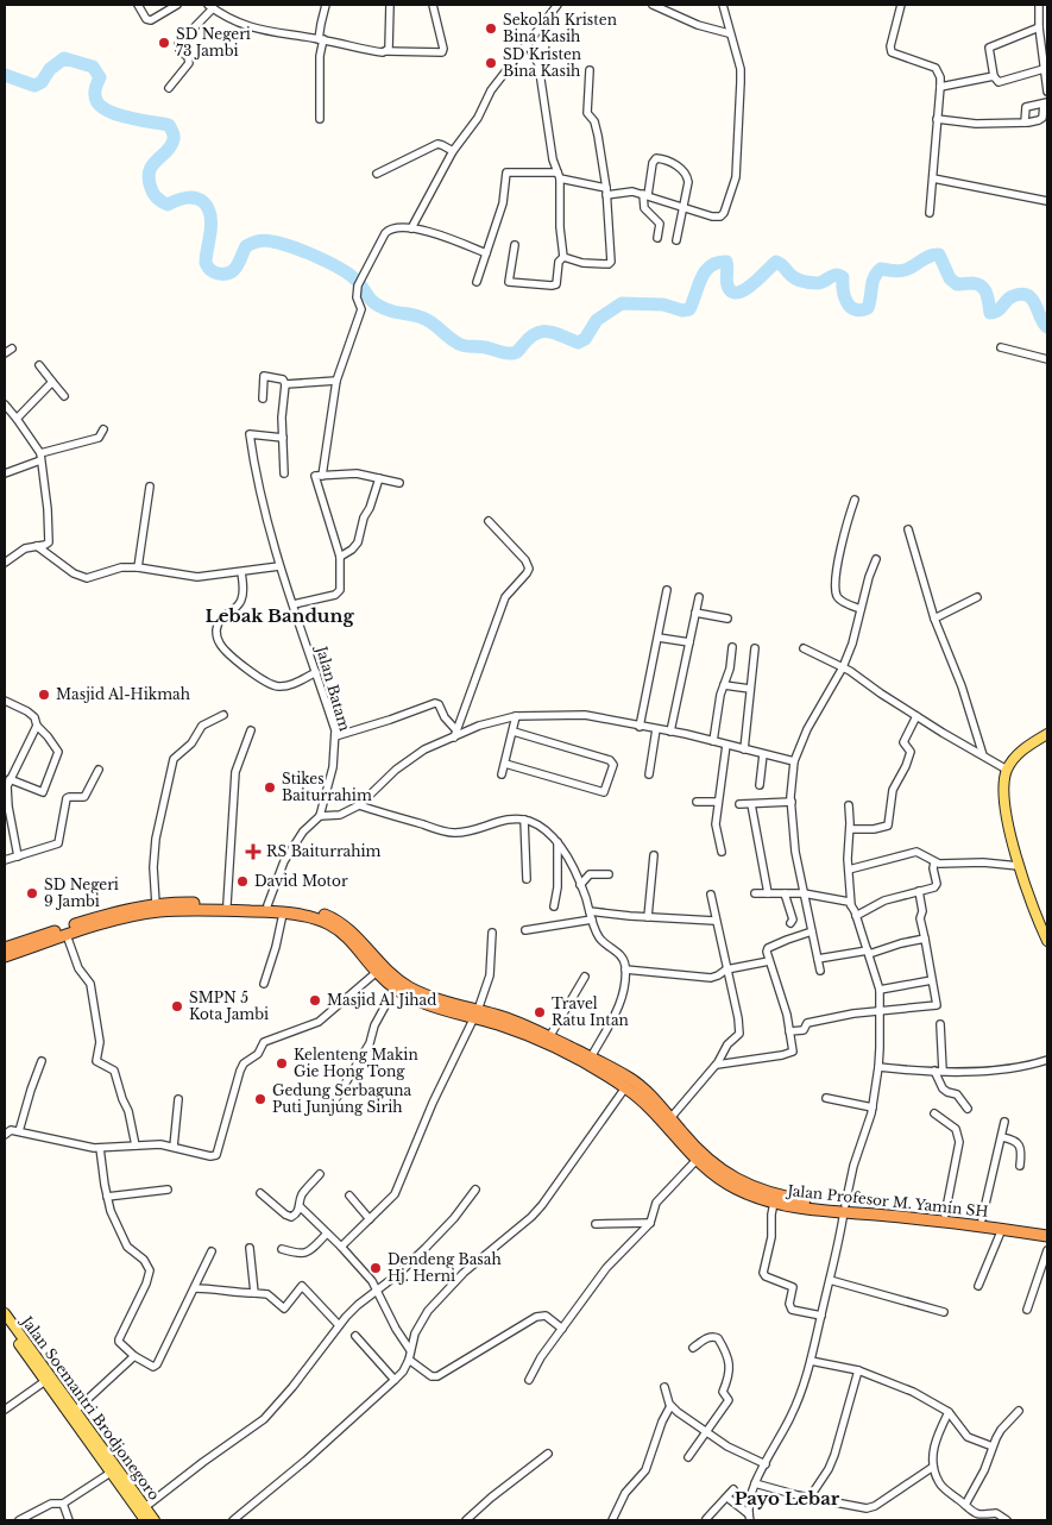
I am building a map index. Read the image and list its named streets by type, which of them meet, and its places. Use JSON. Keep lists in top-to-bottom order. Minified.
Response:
{"streets":{"highway":["Jalan Profesor M. Yamin SH"],"main road":["Jalan Soemantri Brodjonegoro"],"street":["Jalan Batam"]},"crossings":[["Jalan Batam","Jalan Profesor M. Yamin SH"]],"districts":["Lebak Bandung","Payo Lebar"],"places":{"other":["Sekolah Kristen Bina Kasih","SD Negeri 73 Jambi","SD Kristen Bina Kasih","Masjid Al-Hikmah","Stikes Baiturrahim","David Motor","SD Negeri 9 Jambi","Masjid Al Jihad","SMPN 5 Kota Jambi","Travel Ratu Intan","Kelenteng Makin Gie Hong Tong","Gedung Serbaguna Puti Junjung Sirih","Dendeng Basah Hj. Herni"],"health":["RS Baiturrahim"]}}
